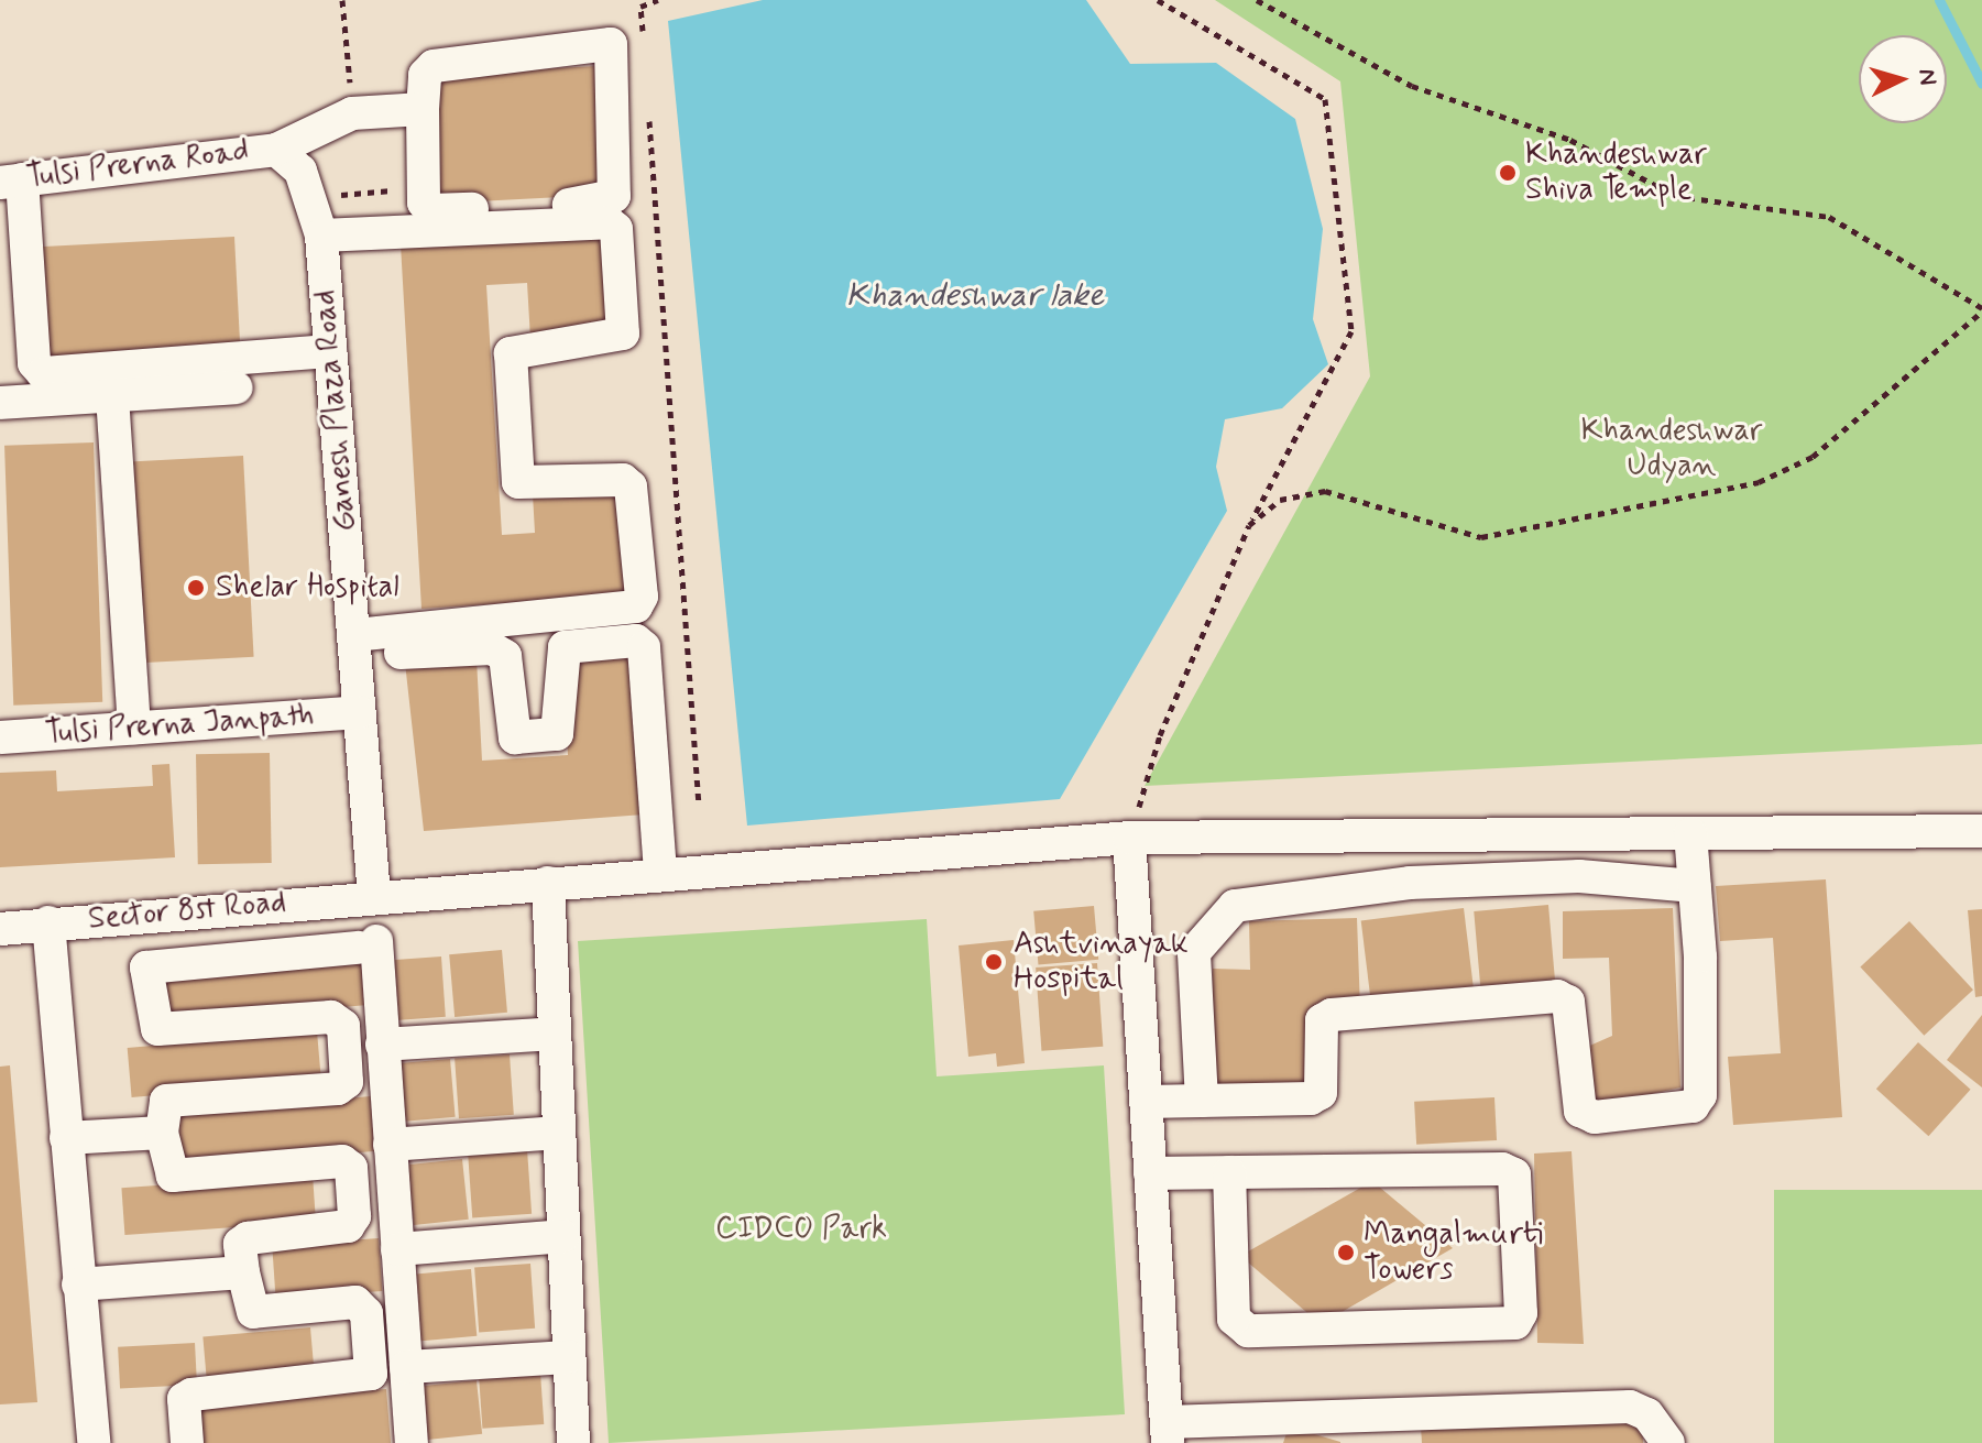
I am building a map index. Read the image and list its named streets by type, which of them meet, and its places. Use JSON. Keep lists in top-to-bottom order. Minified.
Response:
{"streets":{"street":["Tulsi Prerna Road","Ganesh Plaza Road","Tulsi Prerna Janpath","Sector 8st Road"]},"crossings":[["Tulsi Prerna Road","Ganesh Plaza Road"],["Ganesh Plaza Road","Tulsi Prerna Janpath"],["Ganesh Plaza Road","Sector 8st Road"]],"water":["Khandeshwar lake"],"parks":["Khandeshwar Udyan","CIDCO Park"],"places":["Khandeshwar Shiva Temple","Shelar Hospital","Ashtvinayak Hospital","Mangalmurti Towers"],"north":"right"}
